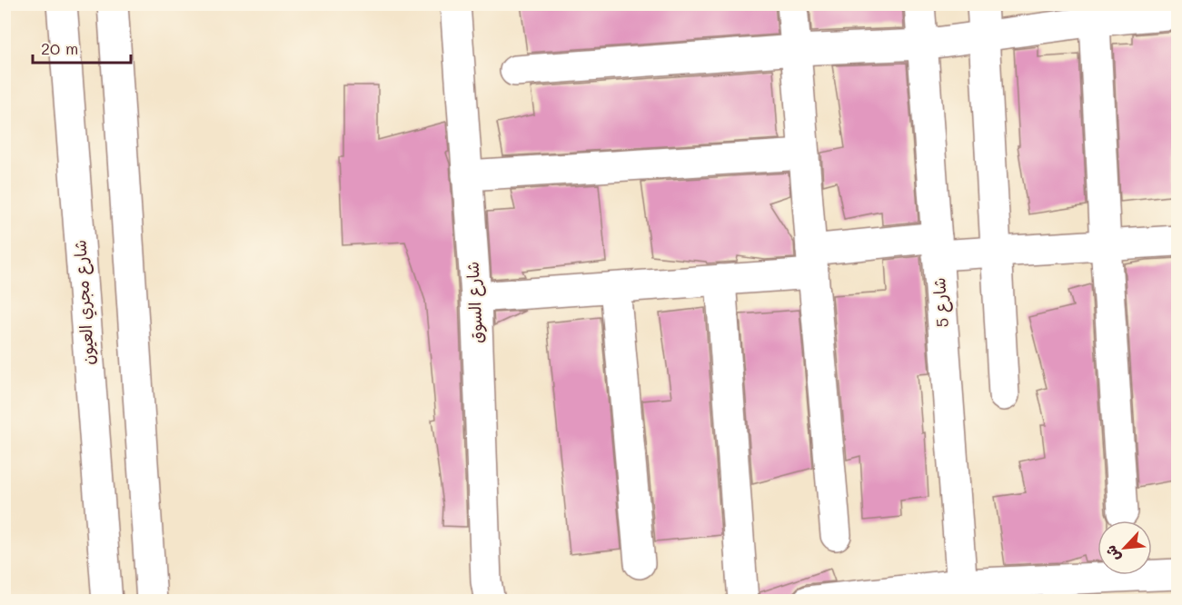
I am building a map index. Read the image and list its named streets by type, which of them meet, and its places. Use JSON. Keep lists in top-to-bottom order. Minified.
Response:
{"streets":{"street":["شارع مجري العيون","شارع السوق","شارع 5"]},"scale_bar":"20 m","north":"bottom left"}
